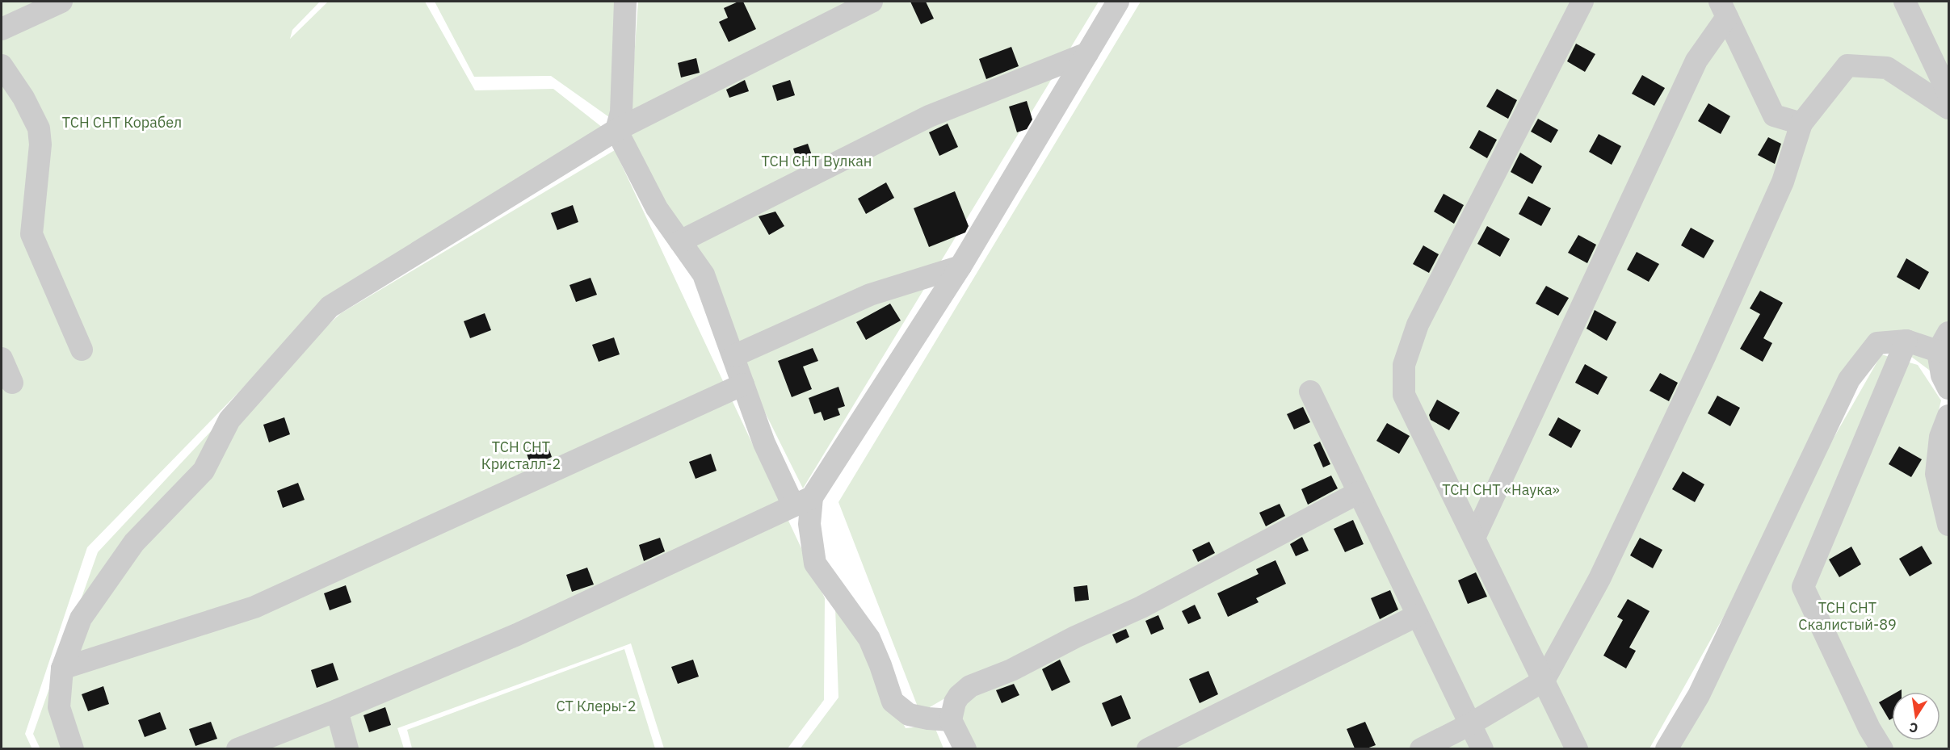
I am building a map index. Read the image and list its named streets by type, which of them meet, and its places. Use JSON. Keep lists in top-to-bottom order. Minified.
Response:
{"parks":["ТСН СНТ Корабел","ТСН СНТ Вулкан","ТСН СНТ Кристалл-2","ТСН СНТ «Наука»","ТСН СНТ Скалистый-89","СТ Клеры-2"],"north":"bottom"}
